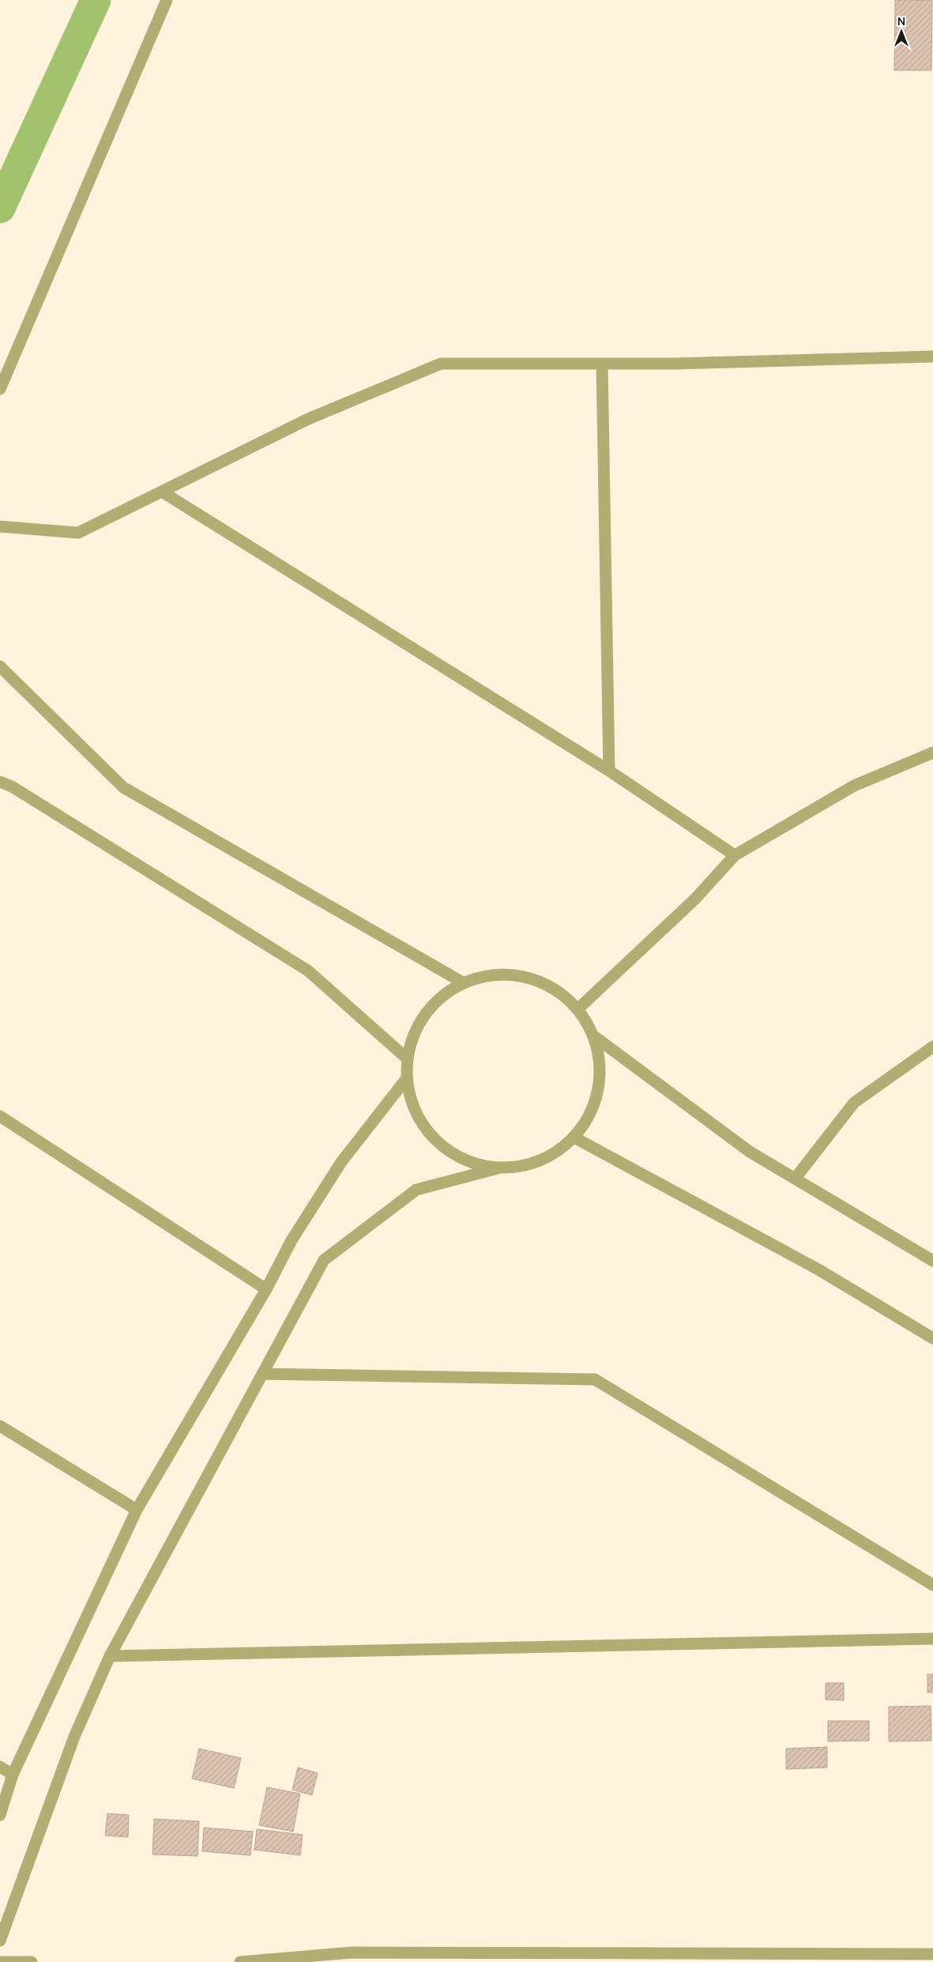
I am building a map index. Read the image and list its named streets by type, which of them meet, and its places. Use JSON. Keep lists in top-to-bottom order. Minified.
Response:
{"north":"top"}
